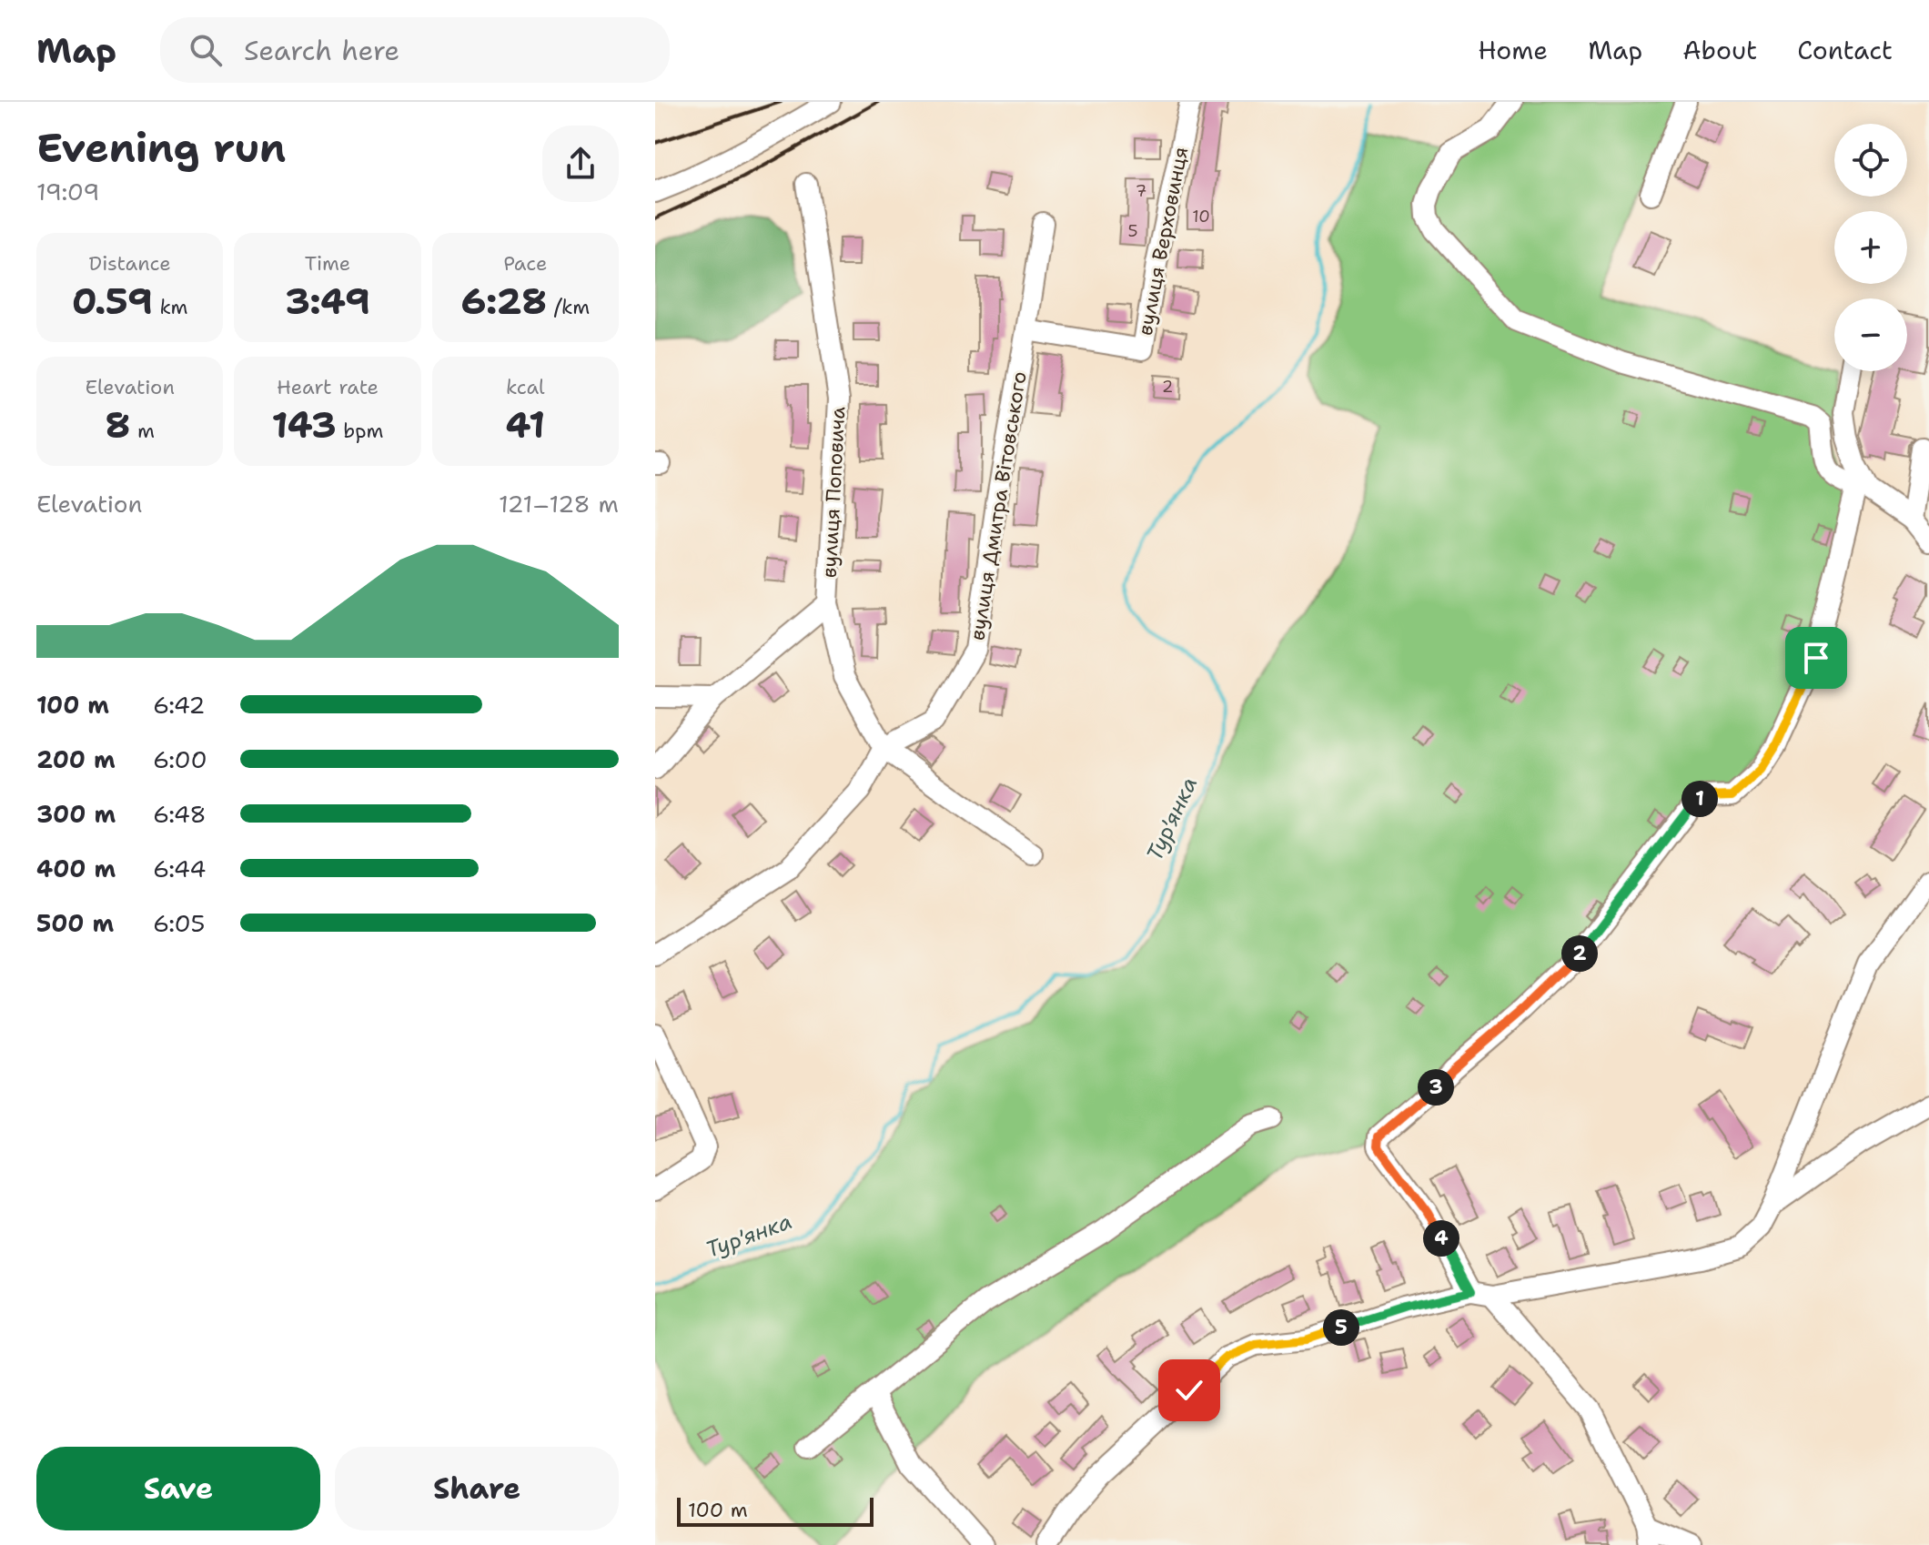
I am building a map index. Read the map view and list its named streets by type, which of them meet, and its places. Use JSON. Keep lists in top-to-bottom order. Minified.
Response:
{"streets":{"street":["вулиця Верховинця","вулиця Поповича","вулиця Дмитра Вітовського"]},"crossings":[["вулиця Верховинця","вулиця Дмитра Вітовського"],["вулиця Поповича","вулиця Дмитра Вітовського"]],"water":["Тур'янка"],"house_numbers":["7","10","5","2"],"scale_bar":"100 m","page":{"header":"Map","search":"Search here","nav":["Home","Map","About","Contact"],"heading":["Evening run","19:09"],"map_buttons":["+","−"],"stats":[["Distance","0.59 km"],["Time","3:49"],["Pace","6:28 /km"],["Elevation","8 m"],["Heart rate","143 bpm"],["kcal","41"]],"chart":["Elevation","121–128 m"],"list":[{"name":"100 m","note":"6:42"},{"name":"200 m","note":"6:00"},{"name":"300 m","note":"6:48"},{"name":"400 m","note":"6:44"},{"name":"500 m","note":"6:05"}],"pins":["1","2","3","4","5"],"buttons":["Save","Share"],"scale":"100 m"}}
